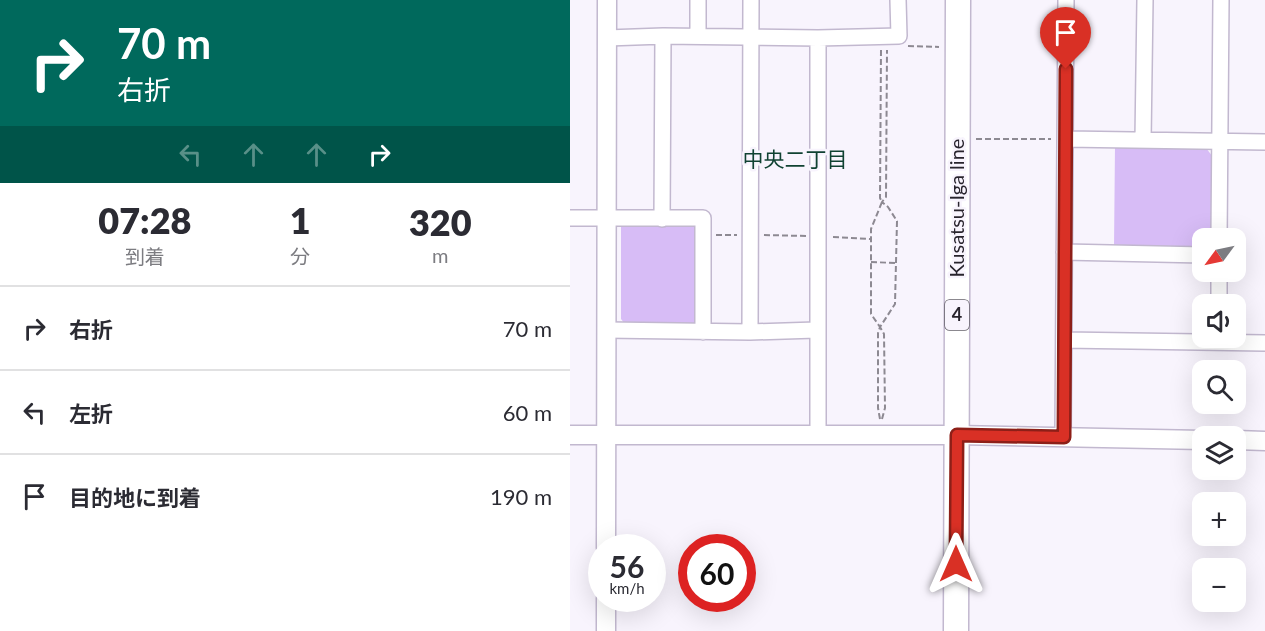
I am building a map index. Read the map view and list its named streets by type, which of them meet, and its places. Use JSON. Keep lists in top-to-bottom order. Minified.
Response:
{"streets":{"main road":["Kusatsu-Iga line","4"]},"districts":["中央二丁目"],"north":"bottom left","page":{"turn":["70 m","右折"],"eta":["07:28","到着","1","分","320","m"],"map_buttons":["+","−"],"list":[{"name":"右折","value":"70 m"},{"name":"左折","value":"60 m"},{"name":"目的地に到着","value":"190 m"}],"speed":"56 km/h","limit":"60"}}
